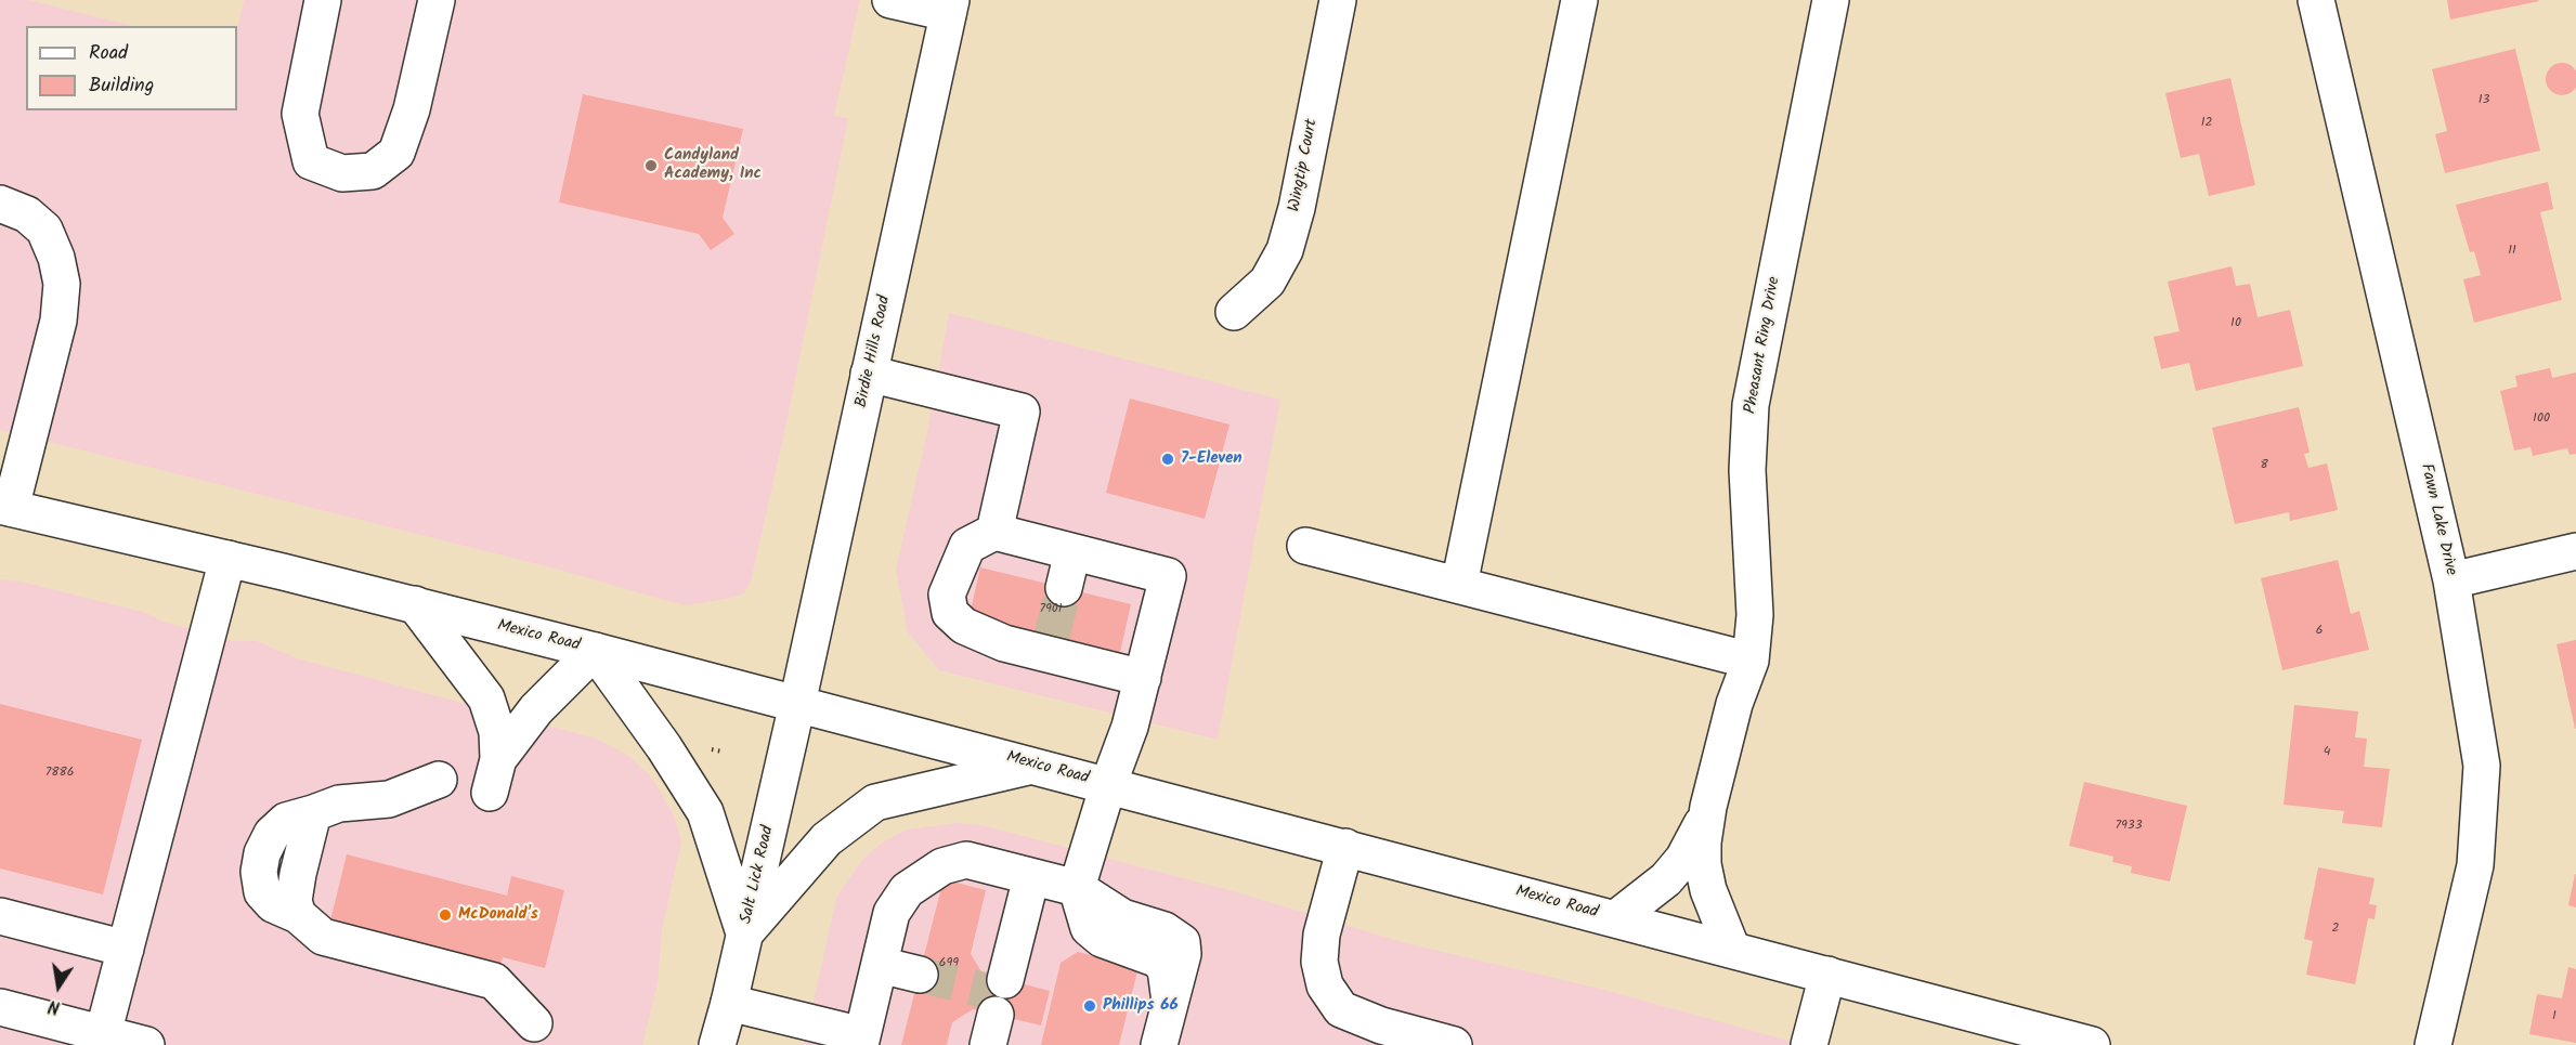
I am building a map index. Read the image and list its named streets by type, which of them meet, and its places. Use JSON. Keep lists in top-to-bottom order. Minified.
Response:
{"streets":{"main road":["Wingtip Court","Pheasant Ring Drive","Birdie Hills Road","Fawn Lake Drive","Mexico Road","Salt Lick Road"]},"crossings":[["Birdie Hills Road","Mexico Road"],["Birdie Hills Road","Salt Lick Road"],["Mexico Road","Salt Lick Road"]],"places":["Candyland Academy, Inc","7-Eleven","McDonald's","Phillips 66"],"house_numbers":["13","12","11","10","100","8","7901","6","4","7886","7933","2","699","1"],"legend":["Road","Building"],"north":"bottom"}
